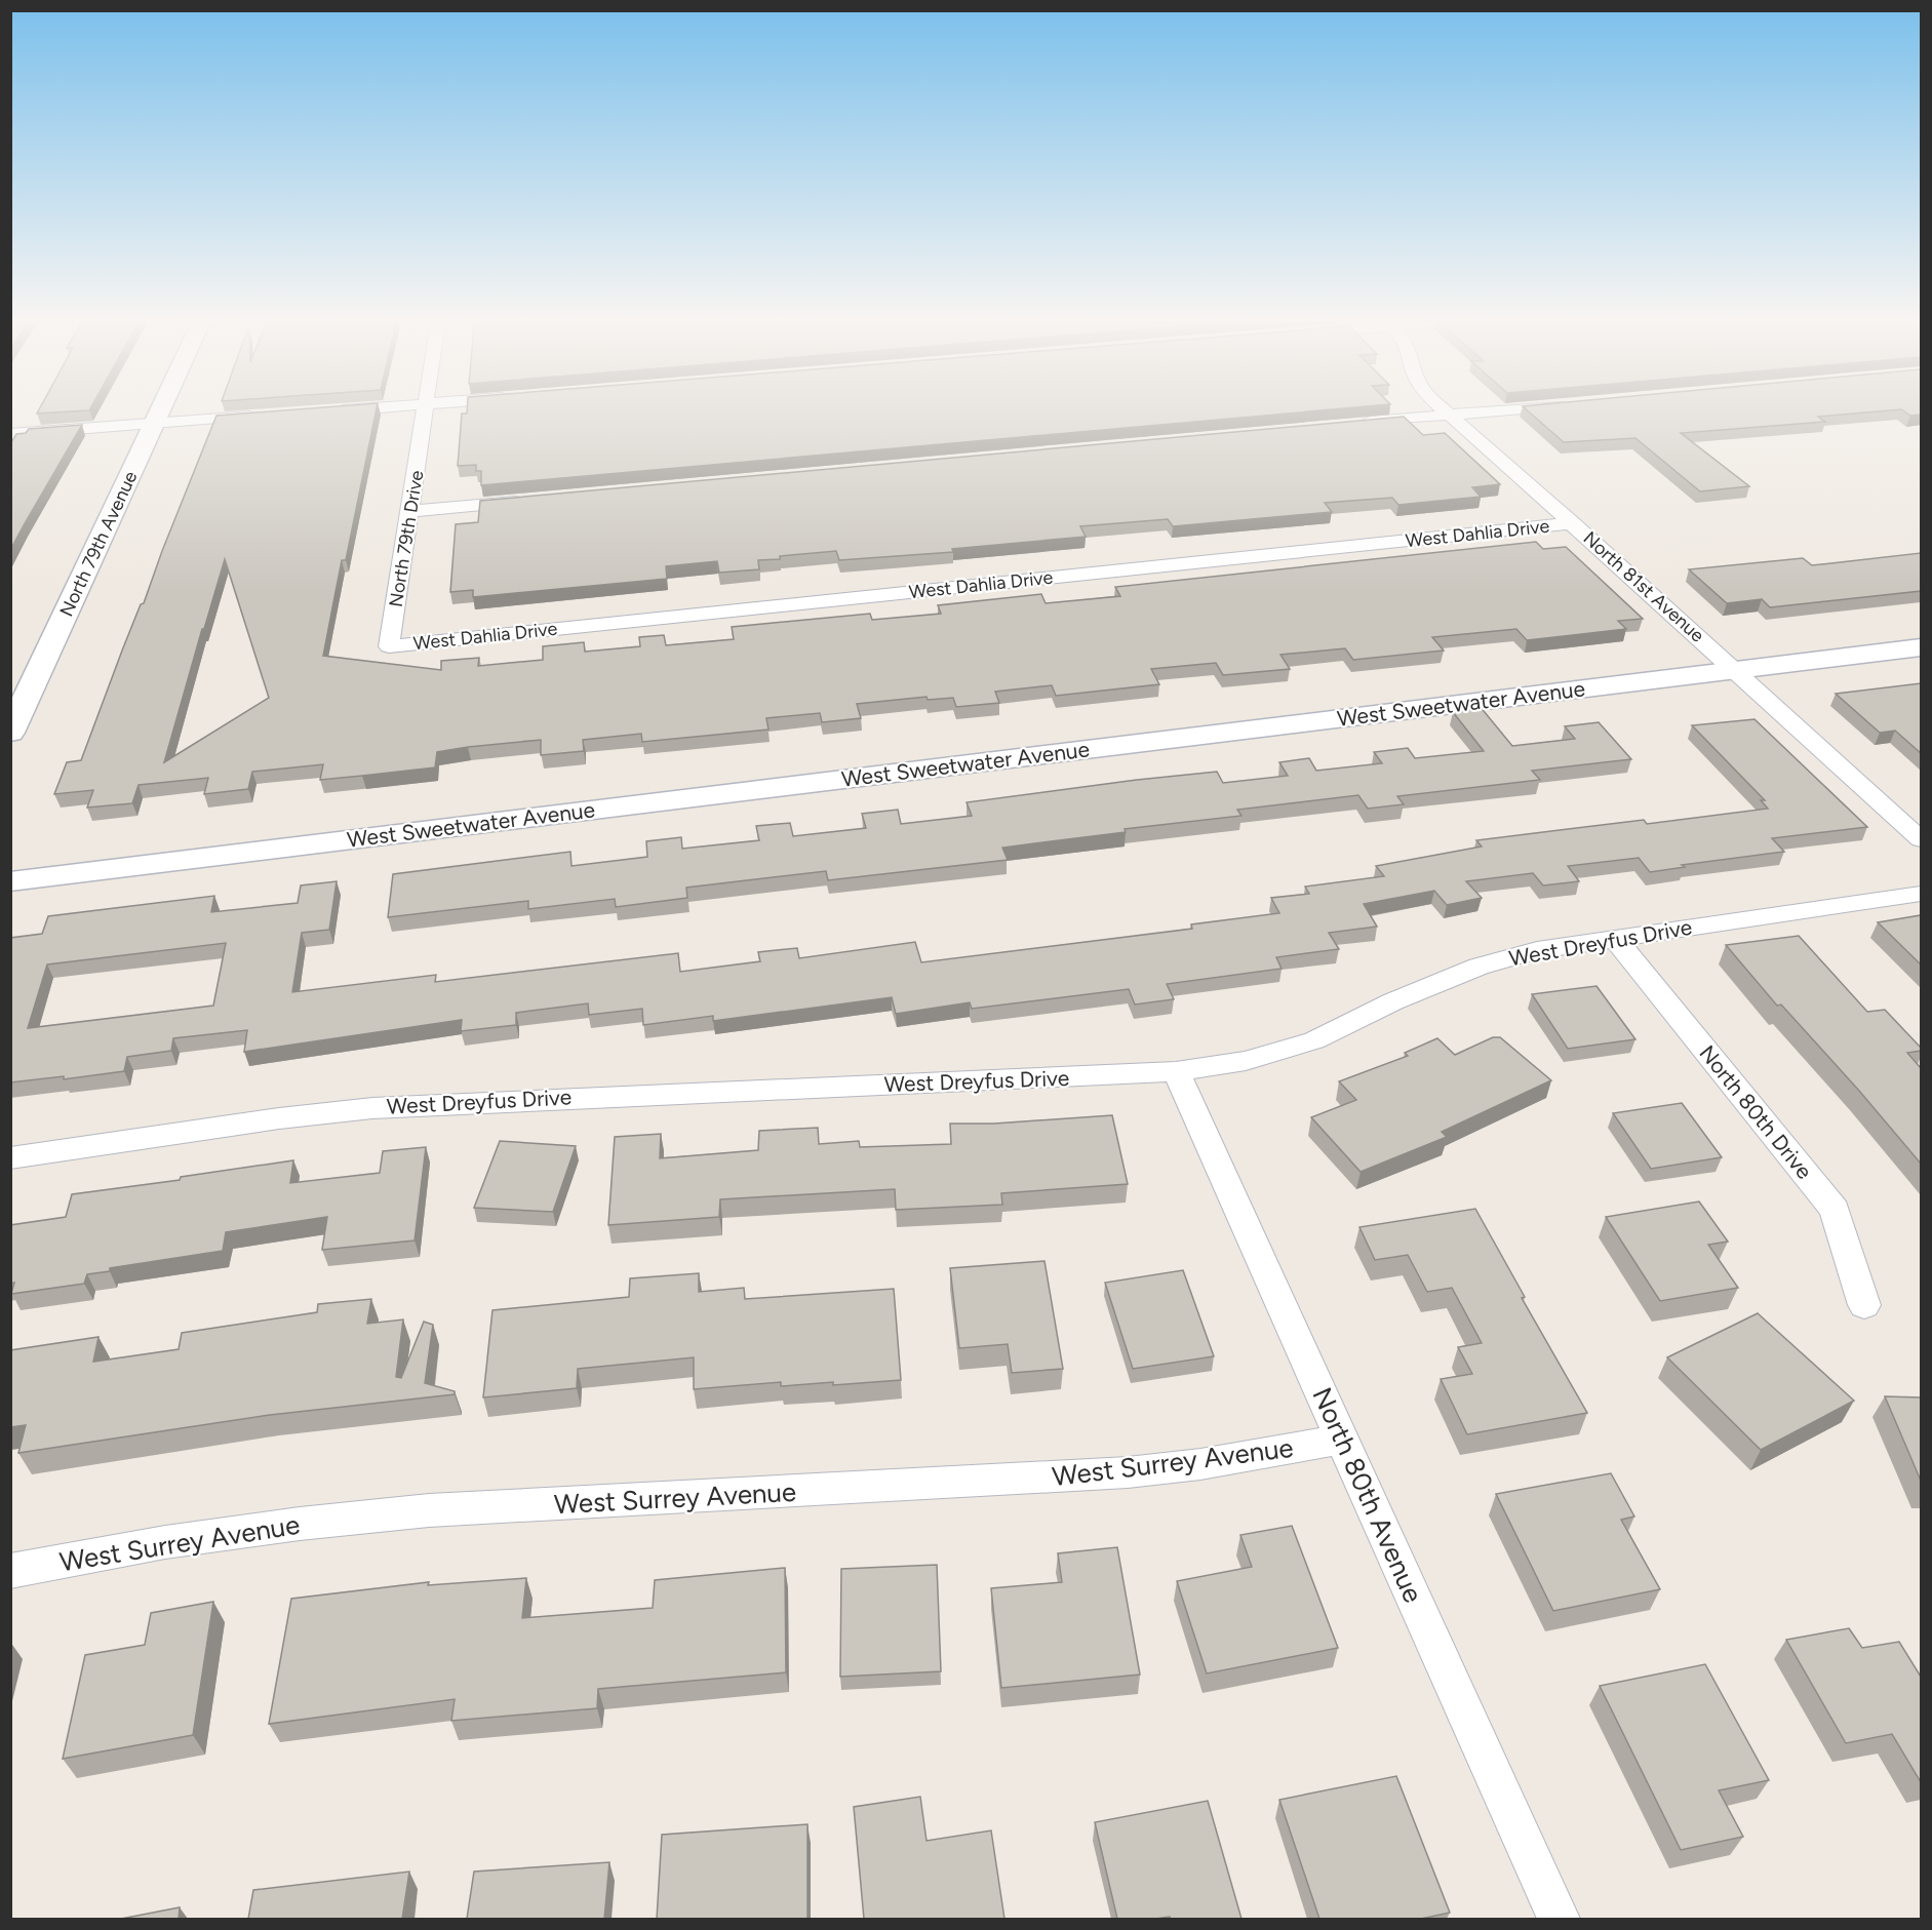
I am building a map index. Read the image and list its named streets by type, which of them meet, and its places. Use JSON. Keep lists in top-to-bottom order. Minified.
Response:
{"streets":{"street":["West Dahlia Drive","North 79th Drive","North 79th Avenue","North 81st Avenue","West Sweetwater Avenue","West Dreyfus Drive","North 80th Drive","West Surrey Avenue","North 80th Avenue"]},"crossings":[["West Dahlia Drive","North 79th Drive"],["West Dahlia Drive","North 81st Avenue"],["North 81st Avenue","West Sweetwater Avenue"],["West Dreyfus Drive","North 80th Drive"],["West Dreyfus Drive","North 80th Avenue"],["West Surrey Avenue","North 80th Avenue"]]}
